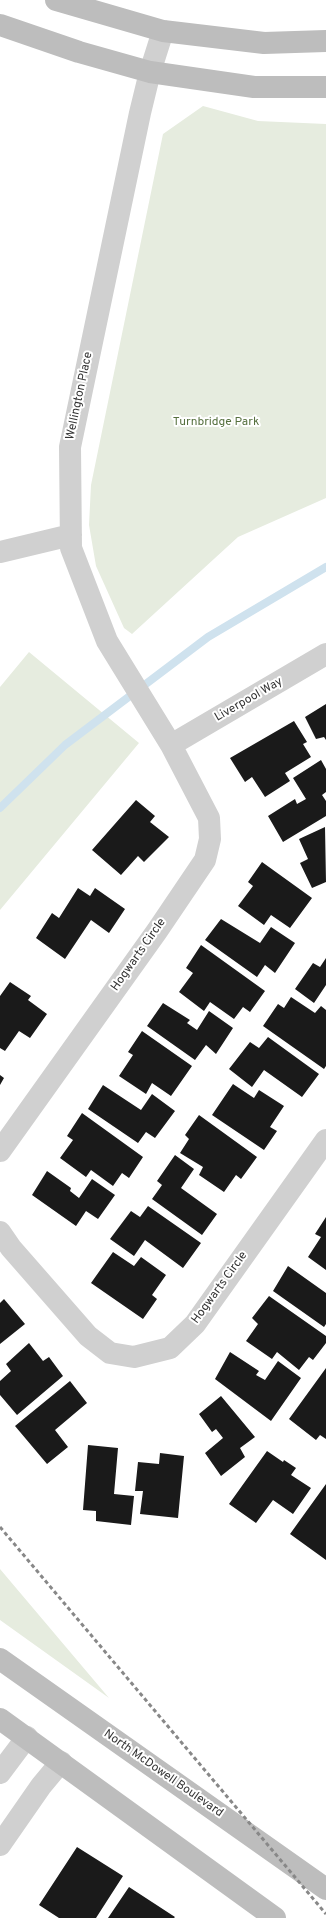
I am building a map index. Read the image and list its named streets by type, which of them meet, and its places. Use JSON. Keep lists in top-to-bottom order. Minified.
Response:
{"streets":{"main road":["North McDowell Boulevard"],"street":["Wellington Place","Liverpool Way","Hogwarts Circle"]},"crossings":[["Wellington Place","Liverpool Way"],["Wellington Place","Hogwarts Circle"],["Liverpool Way","Hogwarts Circle"]],"parks":["Turnbridge Park"]}
